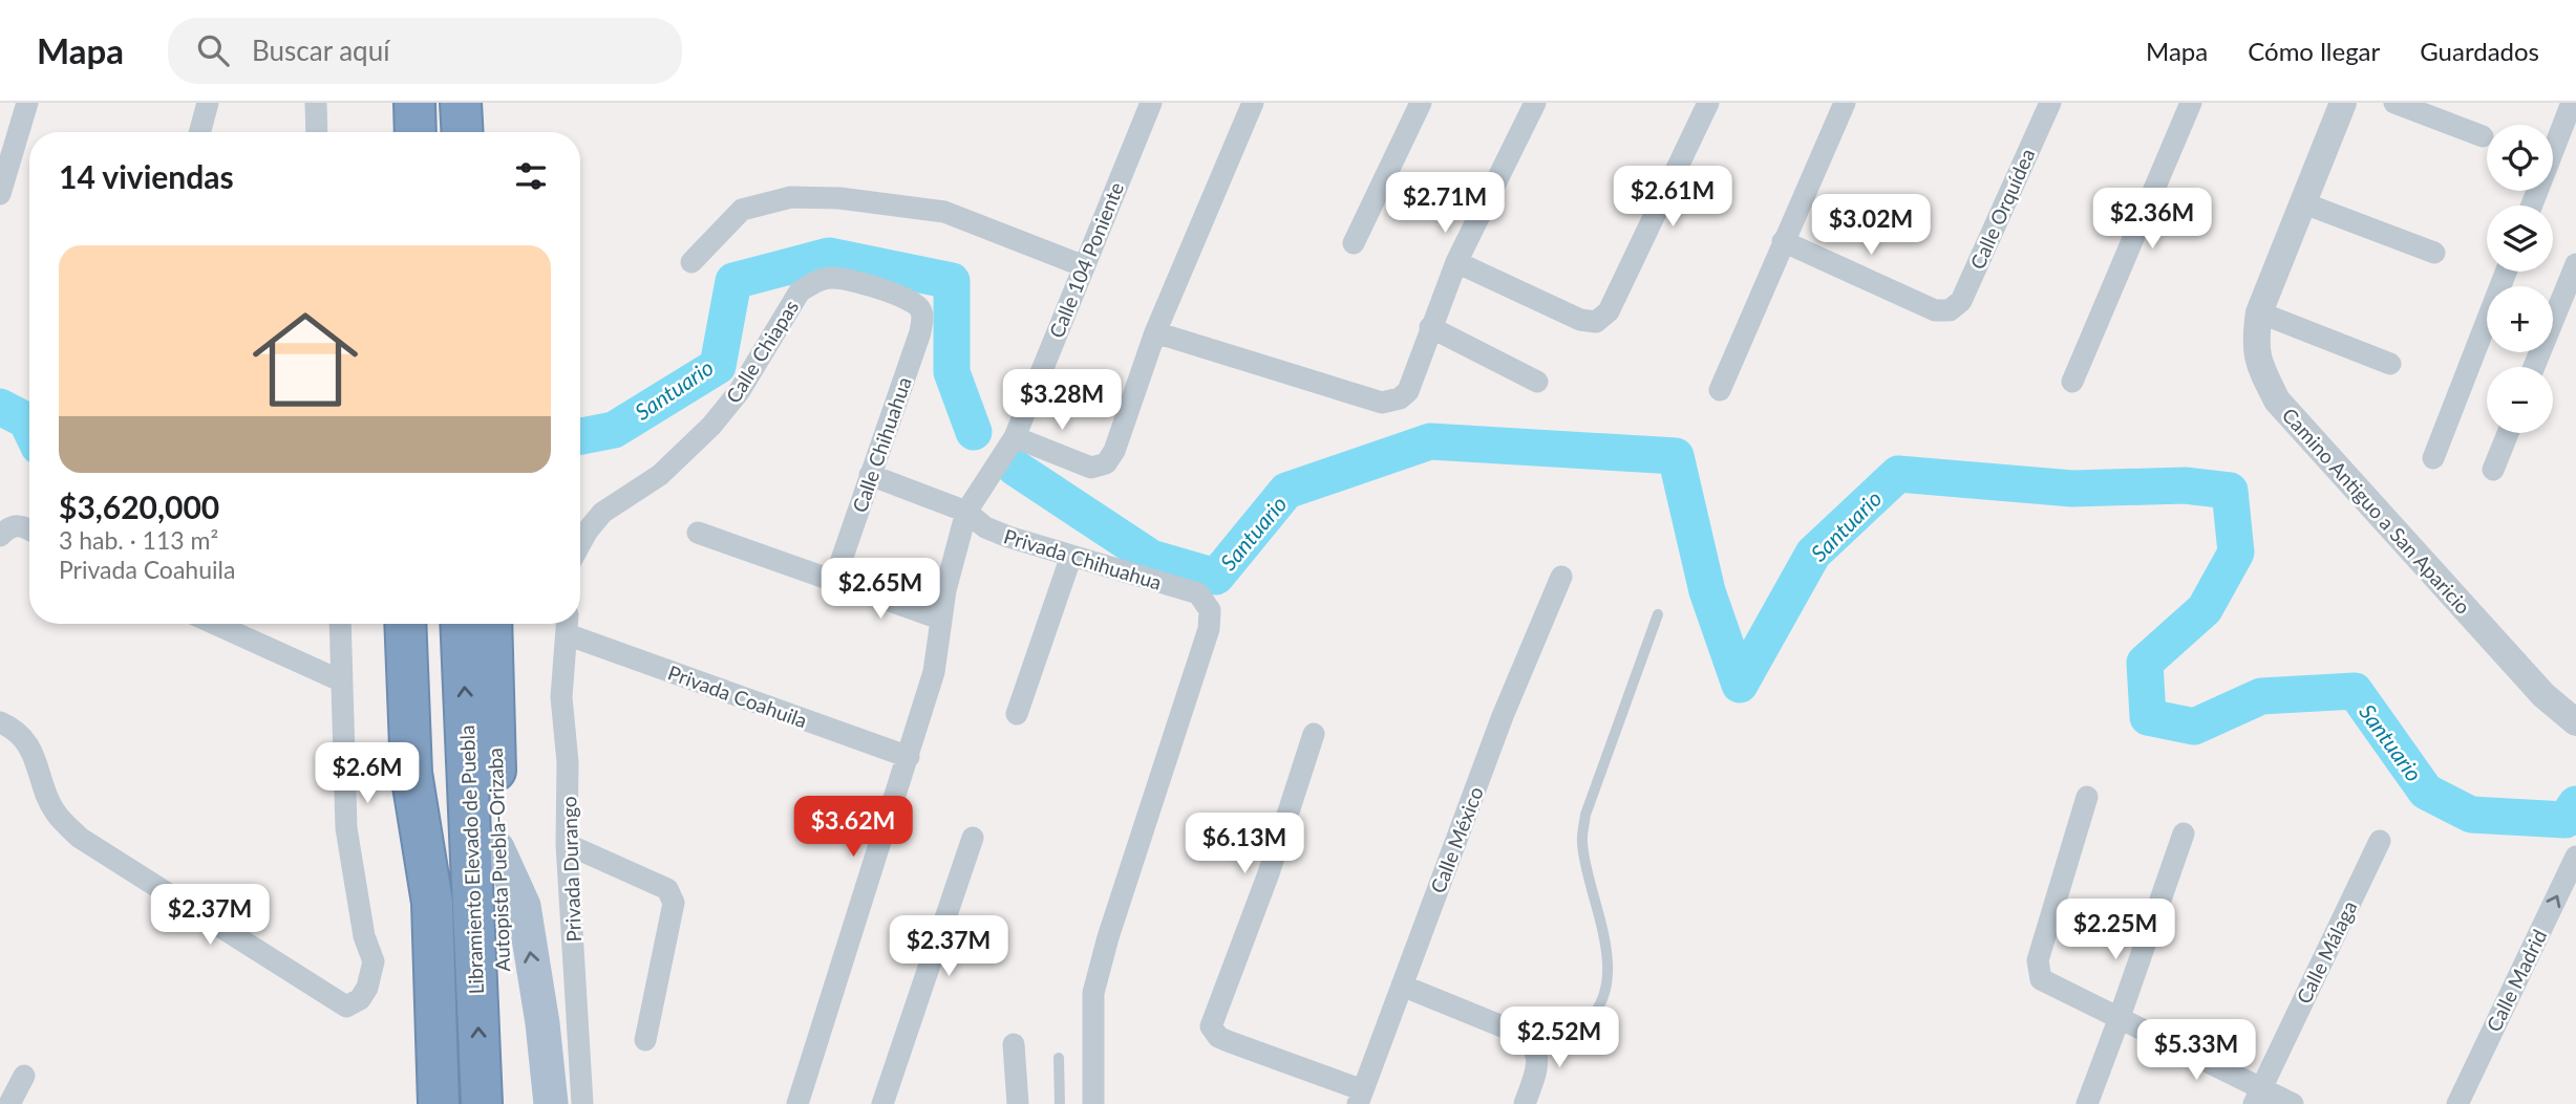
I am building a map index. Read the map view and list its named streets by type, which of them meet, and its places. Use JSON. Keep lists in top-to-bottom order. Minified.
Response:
{"streets":{"highway":["Libramiento Elevado de Puebla","Autopista Puebla-Orizaba"],"street":["Calle Orquídea","Calle 104 Poniente","Calle Chiapas","Calle Chihuahua","Camino Antiguo a San Aparicio","Privada Chihuahua","Privada Coahuila","Calle México","Privada Durango","Calle Málaga","Calle Madrid"]},"crossings":[["Calle 104 Poniente","Privada Chihuahua"],["Calle 104 Poniente","Privada Coahuila"],["Calle Chiapas","Calle Chihuahua"],["Calle Chihuahua","Privada Chihuahua"],["Privada Coahuila","Privada Durango"]],"one_way":["Calle Madrid"],"water":["Santuario"],"page":{"header":"Mapa","search":"Buscar aquí","nav":["Mapa","Cómo llegar","Guardados"],"map_buttons":["+","−"],"heading":"14 viviendas","price":["$2.61M","$2.71M","$2.36M","$3.02M","$3.28M","$2.65M","$2.6M","$3.62M","$6.13M","$2.37M","$2.25M","$2.37M","$2.52M","$5.33M"],"list":[{"name":"$3,620,000","note":"3 hab. · 113 m² · Privada Coahuila"}]}}
